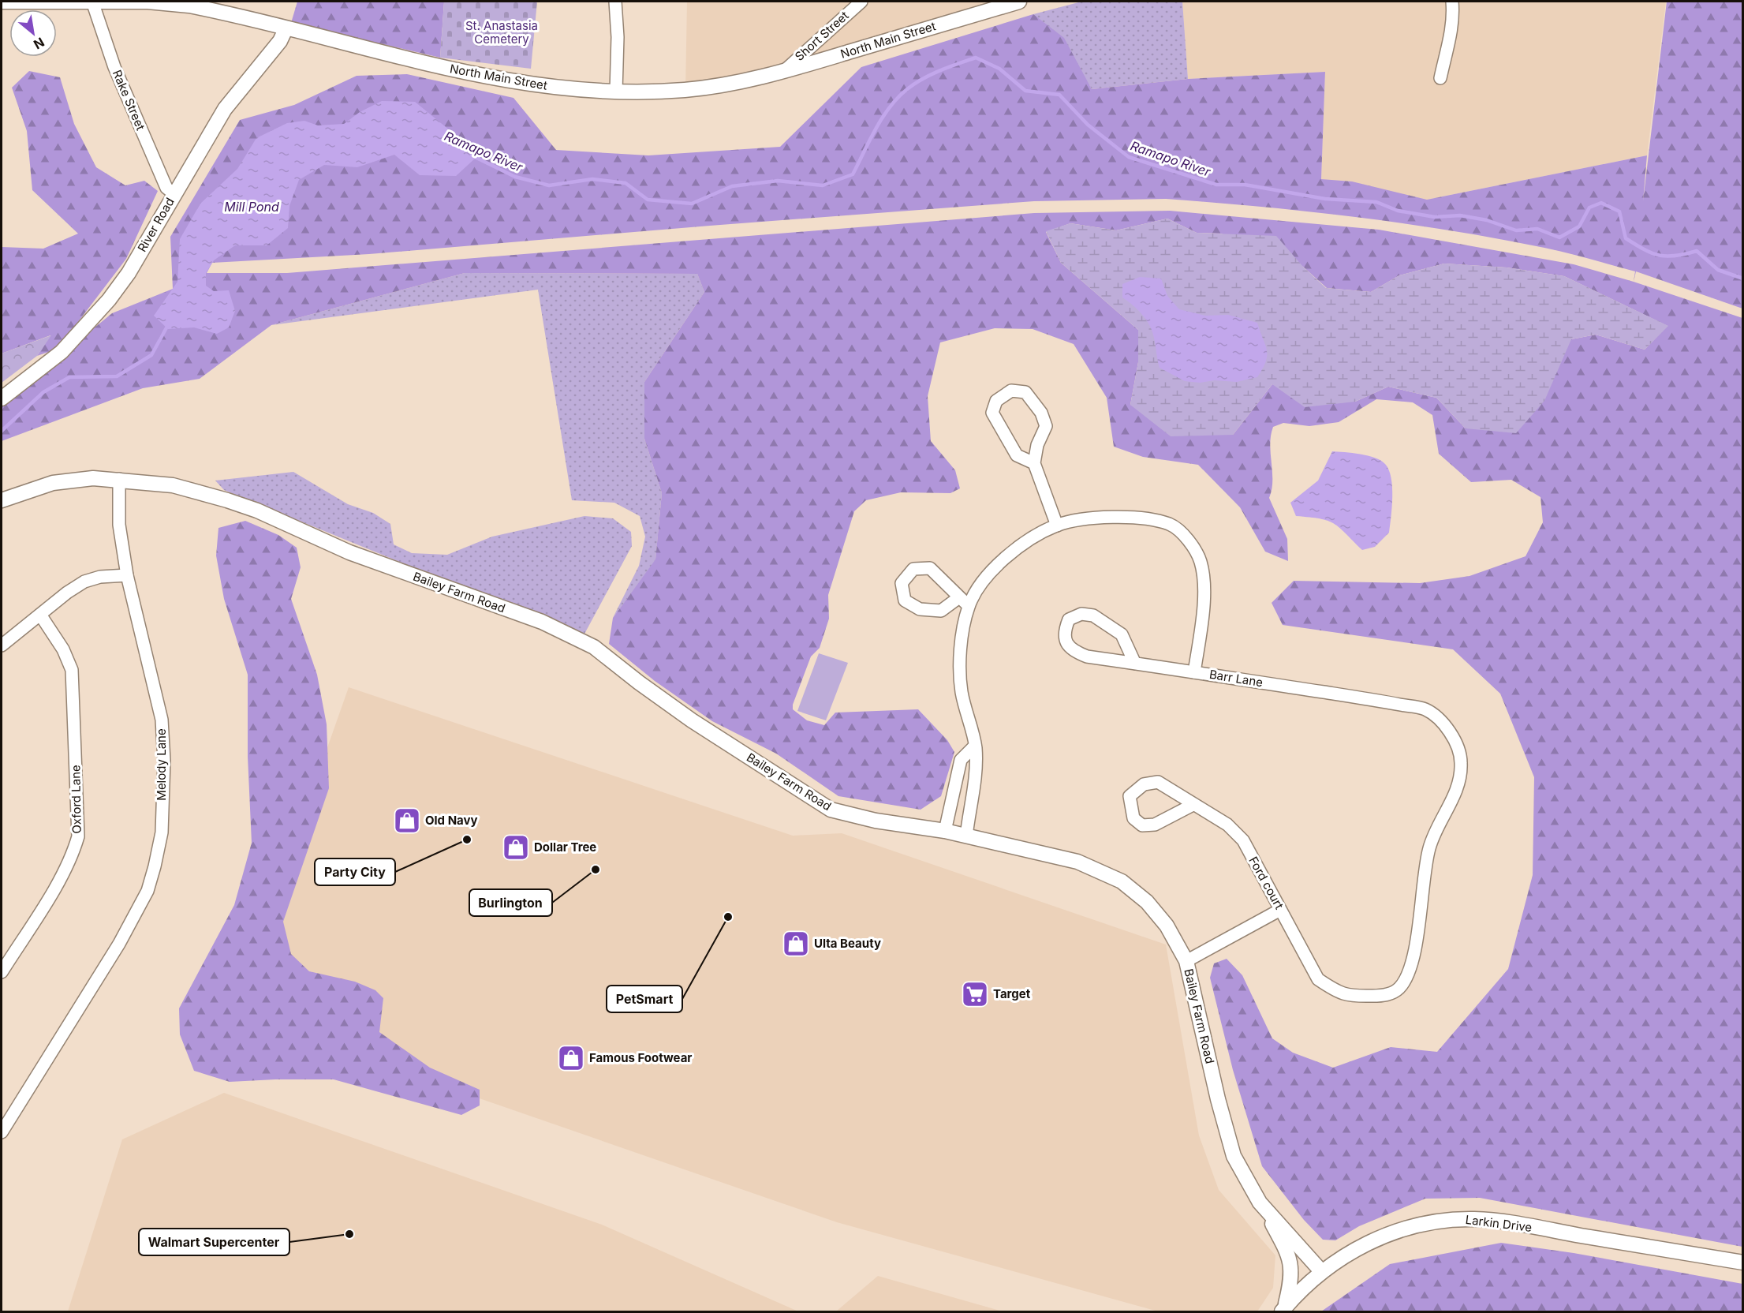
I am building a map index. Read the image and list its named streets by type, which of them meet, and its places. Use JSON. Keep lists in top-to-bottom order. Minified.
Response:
{"streets":{"street":["Short Street","North Main Street","Rake Street","River Road","Bailey Farm Road","Barr Lane","Melody Lane","Oxford Lane","Ford court","Larkin Drive"]},"crossings":[["Short Street","North Main Street"],["North Main Street","Rake Street"],["North Main Street","River Road"],["Rake Street","River Road"],["Bailey Farm Road","Barr Lane"],["Bailey Farm Road","Melody Lane"],["Bailey Farm Road","Larkin Drive"],["Barr Lane","Ford court"]],"water":["Ramapo River","Mill Pond"],"parks":["St. Anastasia Cemetery"],"places":{"shop":["Old Navy","Dollar Tree","Ulta Beauty","Famous Footwear"],"other":["Party City","Burlington","PetSmart","Walmart Supercenter"],"supermarket":["Target"]},"north":"bottom right"}
